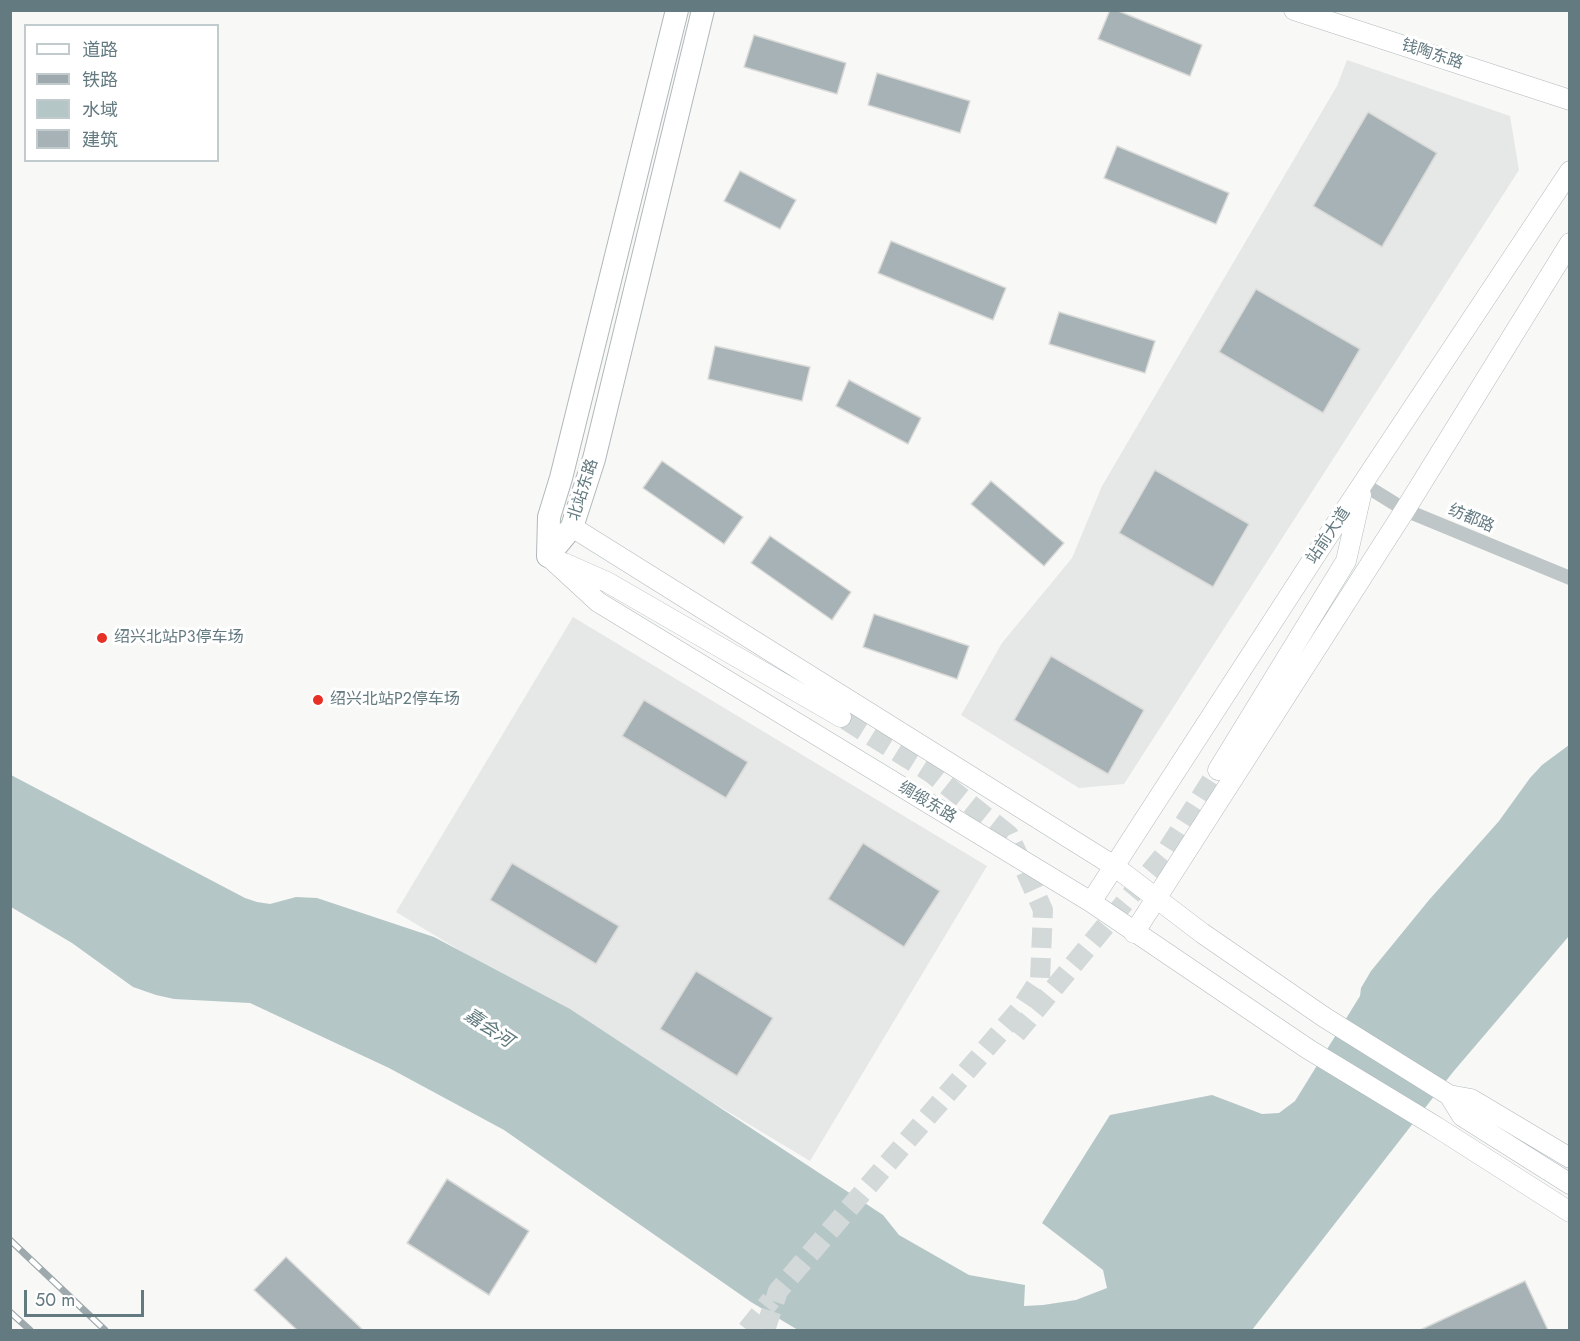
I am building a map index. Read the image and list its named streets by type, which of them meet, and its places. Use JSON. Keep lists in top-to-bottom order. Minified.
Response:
{"streets":{"main road":["钱陶东路","北站东路","站前大道","绸缎东路"],"street":["纺都路"]},"crossings":[["北站东路","绸缎东路"],["纺都路","站前大道"],["站前大道","绸缎东路"]],"water":["嘉会河"],"places":["绍兴北站P3停车场","绍兴北站P2停车场"],"legend":["道路","铁路","水域","建筑"],"scale_bar":"50 m"}
